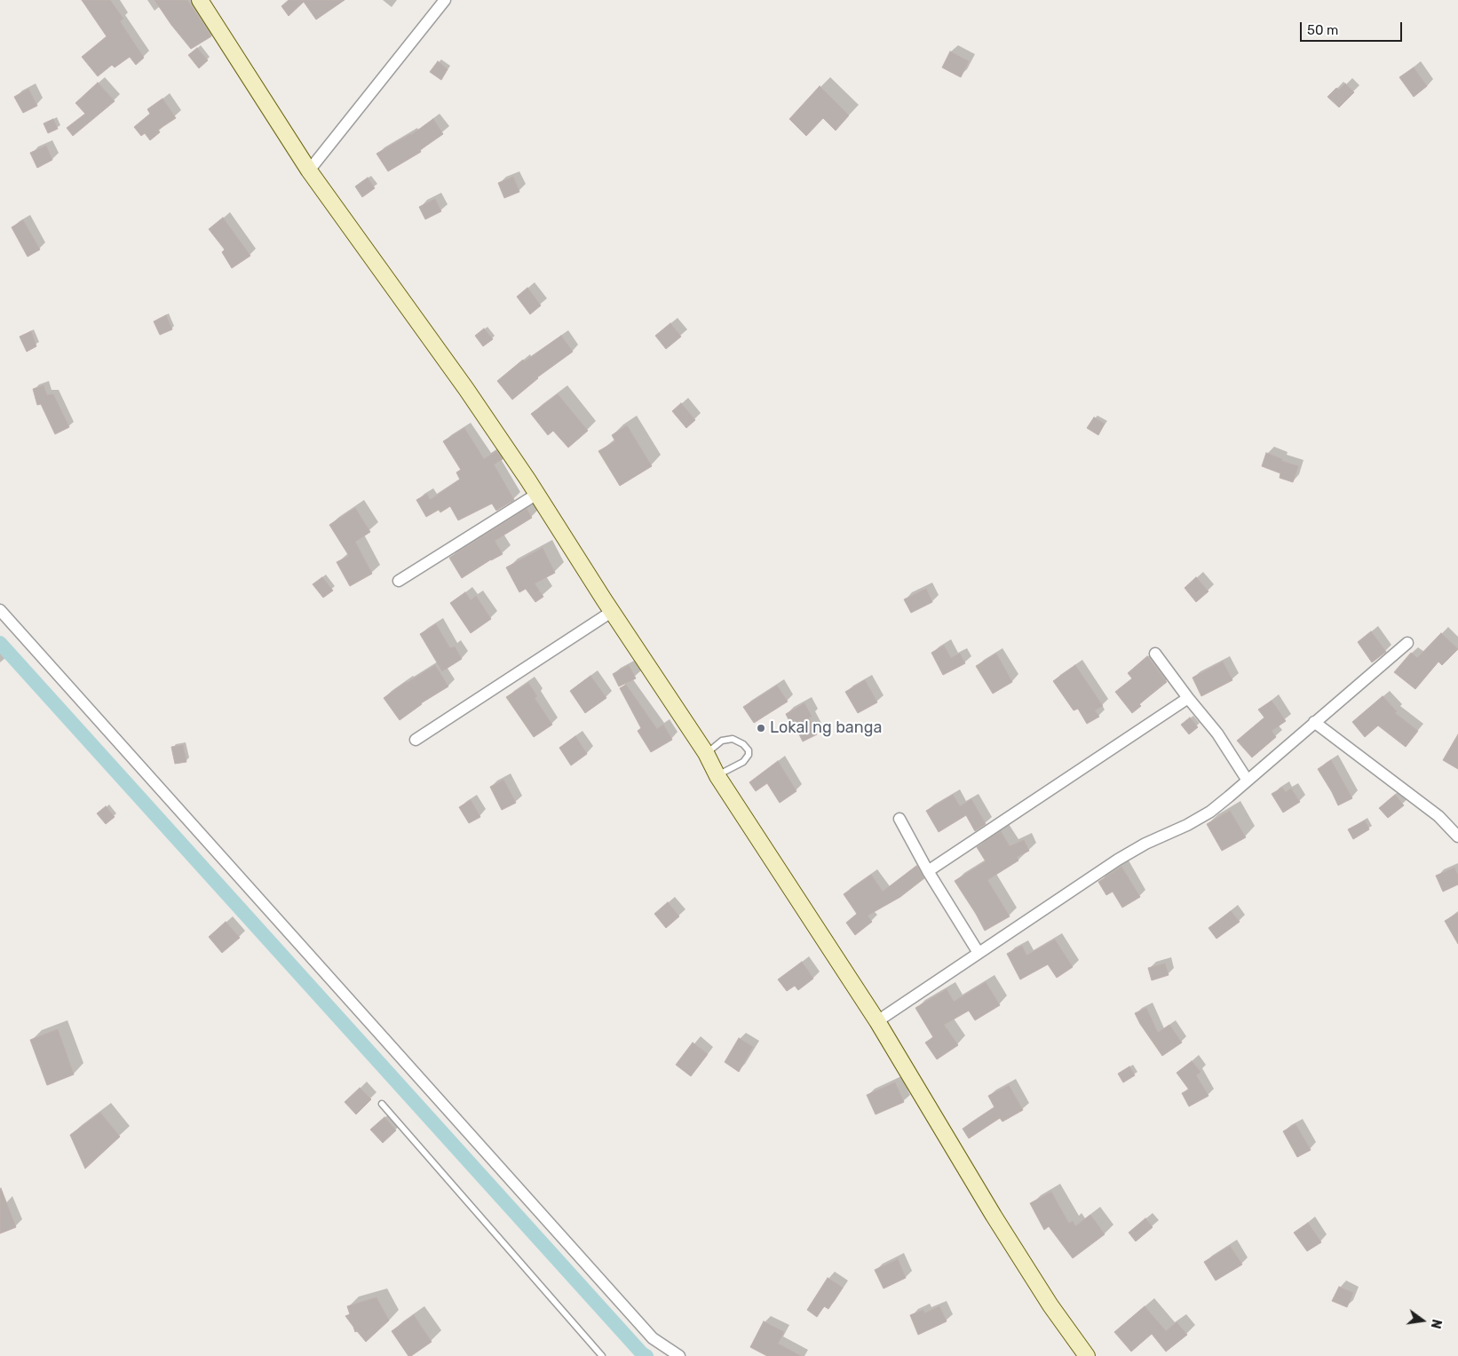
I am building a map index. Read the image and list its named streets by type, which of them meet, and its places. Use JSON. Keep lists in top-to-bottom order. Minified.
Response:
{"places":["Lokal ng banga"],"scale_bar":"50 m","north":"right"}
